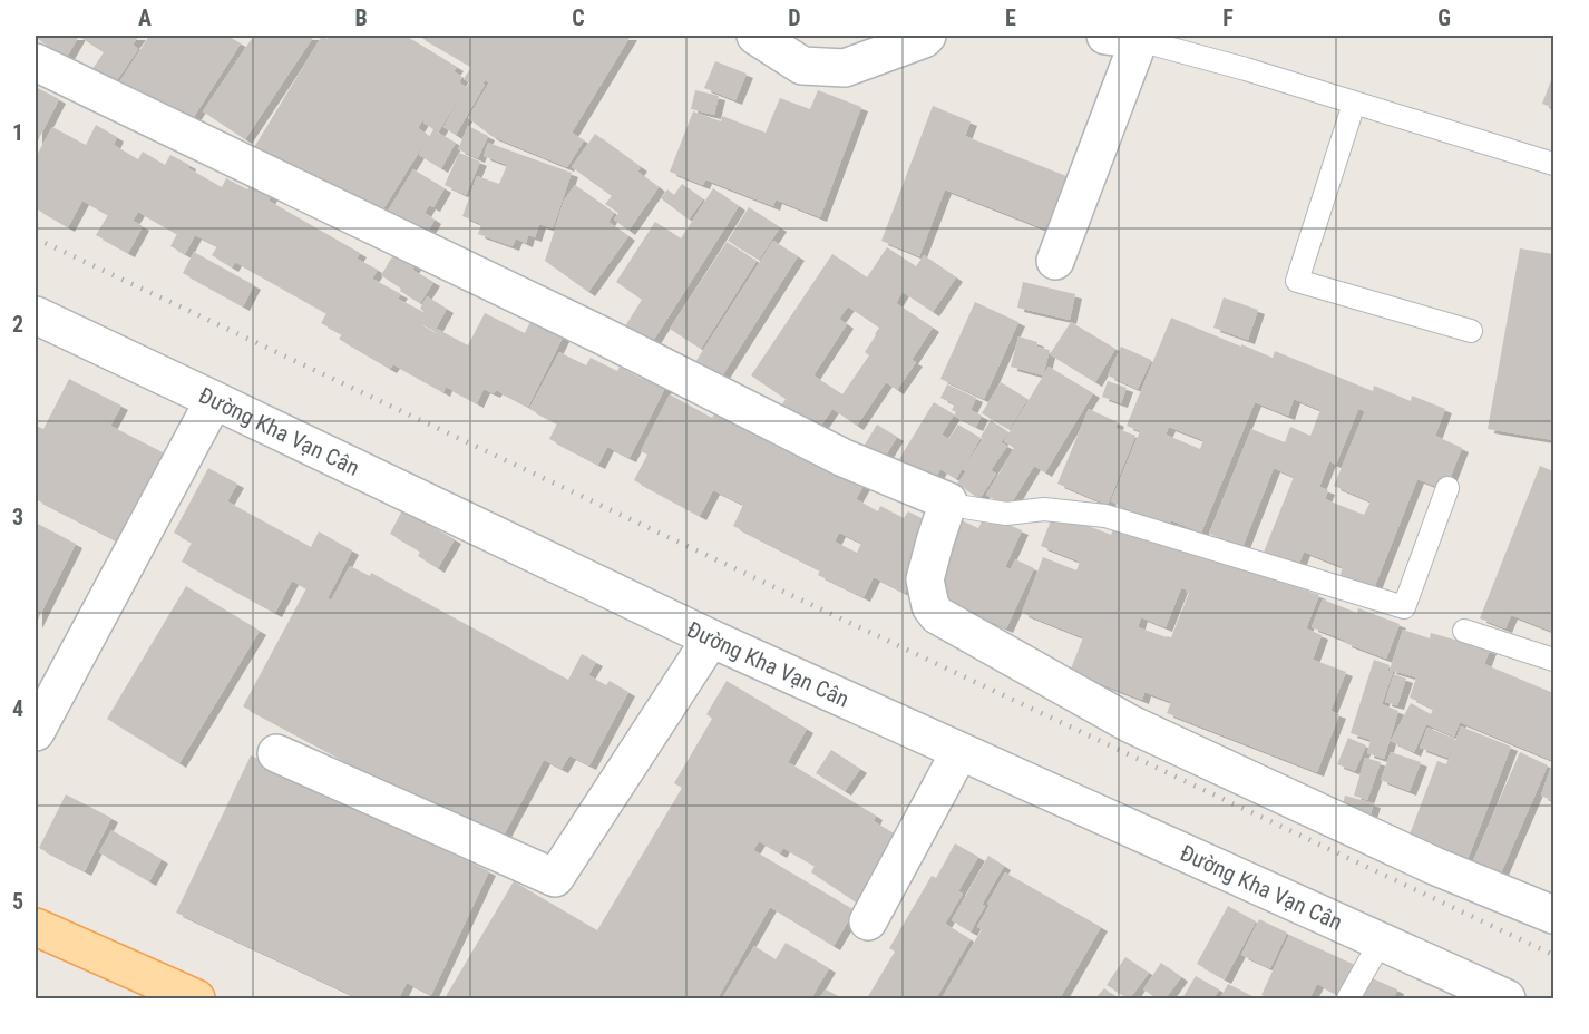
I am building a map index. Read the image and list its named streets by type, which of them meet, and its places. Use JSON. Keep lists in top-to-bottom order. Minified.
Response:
{"streets":{"street":["Đường Kha Vạn Cân"]},"grid":{"columns":["A","B","C","D","E","F","G"],"rows":["1","2","3","4","5"]}}
